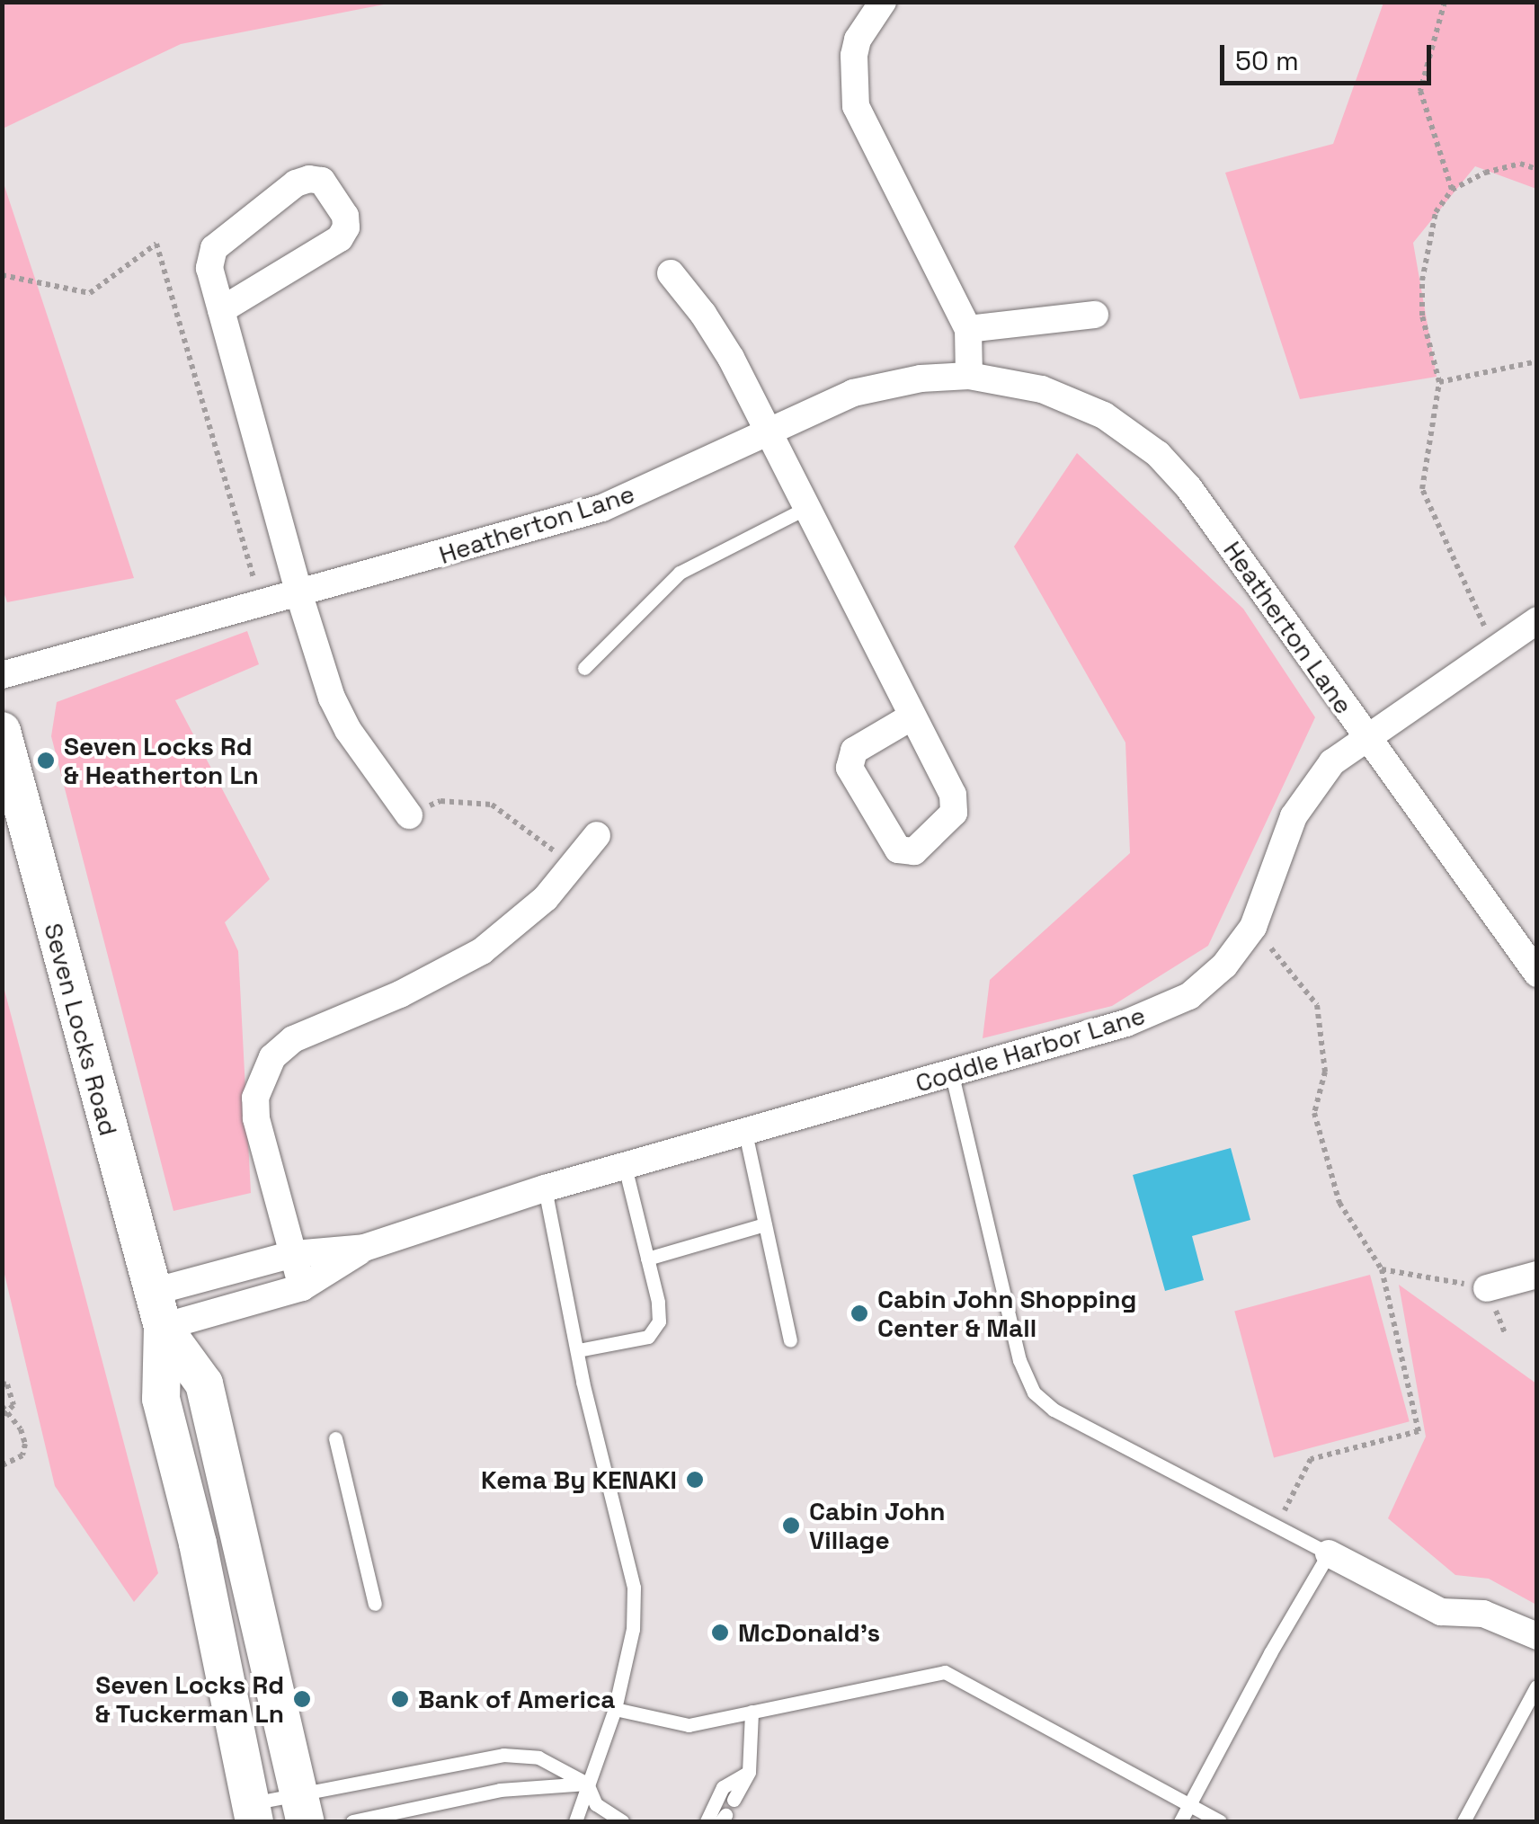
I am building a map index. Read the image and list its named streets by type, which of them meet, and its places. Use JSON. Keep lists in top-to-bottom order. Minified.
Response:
{"streets":{"main road":["Seven Locks Road"],"street":["Heatherton Lane","Coddle Harbor Lane"]},"crossings":[["Heatherton Lane","Coddle Harbor Lane"],["Seven Locks Road","Coddle Harbor Lane"]],"places":["Seven Locks Rd & Heatherton Ln","Cabin John Shopping Center & Mall","Kema By KENAKI","Cabin John Village","McDonald's","Seven Locks Rd & Tuckerman Ln","Bank of America"],"scale_bar":"50 m"}
